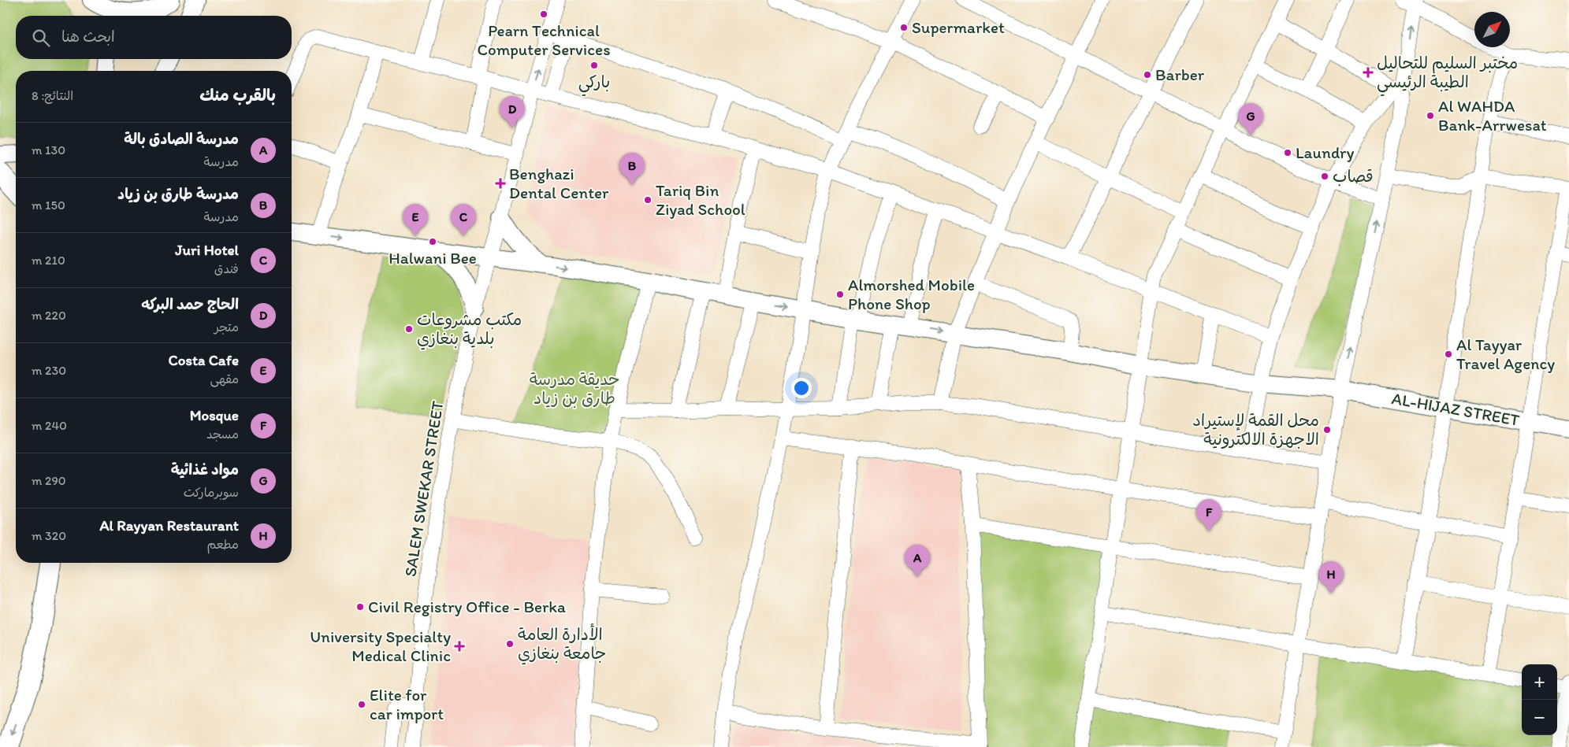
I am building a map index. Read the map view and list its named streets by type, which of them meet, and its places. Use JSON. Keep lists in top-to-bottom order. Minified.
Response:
{"streets":{"main road":["AL-HIJAZ STREET"],"street":["SALEM SWEKAR STREET"]},"crossings":[["AL-HIJAZ STREET","SALEM SWEKAR STREET"]],"parks":["حديقة مدرسة طارق بن زياد"],"places":{"other":["Pearn Technical Computer Services","Supermarket","باركي","Barber","Al WAHDA Bank-Arrwesat","Laundry","قصاب","Tariq Bin Ziyad School","Halwani Bee","Almorshed Mobile Phone Shop","مكتب مشروعات بلدية بنغازي","Al Tayyar Travel Agency","محل القمة لإستيراد الاجهزة الالكترونية","Civil Registry Office - Berka","الأدارة العامة جامعة بنغازي","Elite for car import"],"health":["مختبر السليم للتحاليل الطيبة الرئيسي","Benghazi Dental Center","University Specialty Medical Clinic"]},"north":"top right","page":{"search":"ابحث هنا","heading":["بالقرب منك","النتائج: 8"],"pins":["D","G","B","C","E","F","A","H"],"list":[{"mark":"A","name":"مدرسة الصادق بالة","note":"مدرسة","value":"130 m"},{"mark":"B","name":"مدرسة طارق بن زياد","note":"مدرسة","value":"150 m"},{"mark":"C","name":"Juri Hotel","note":"فندق","value":"210 m"},{"mark":"D","name":"الحاج حمد البركه","note":"متجر","value":"220 m"},{"mark":"E","name":"Costa Cafe","note":"مقهى","value":"230 m"},{"mark":"F","name":"Mosque","note":"مسجد","value":"240 m"},{"mark":"G","name":"مواد غذائية","note":"سوبرماركت","value":"290 m"},{"mark":"H","name":"Al Rayyan Restaurant","note":"مطعم","value":"320 m"}],"map_buttons":["+","−"]}}
